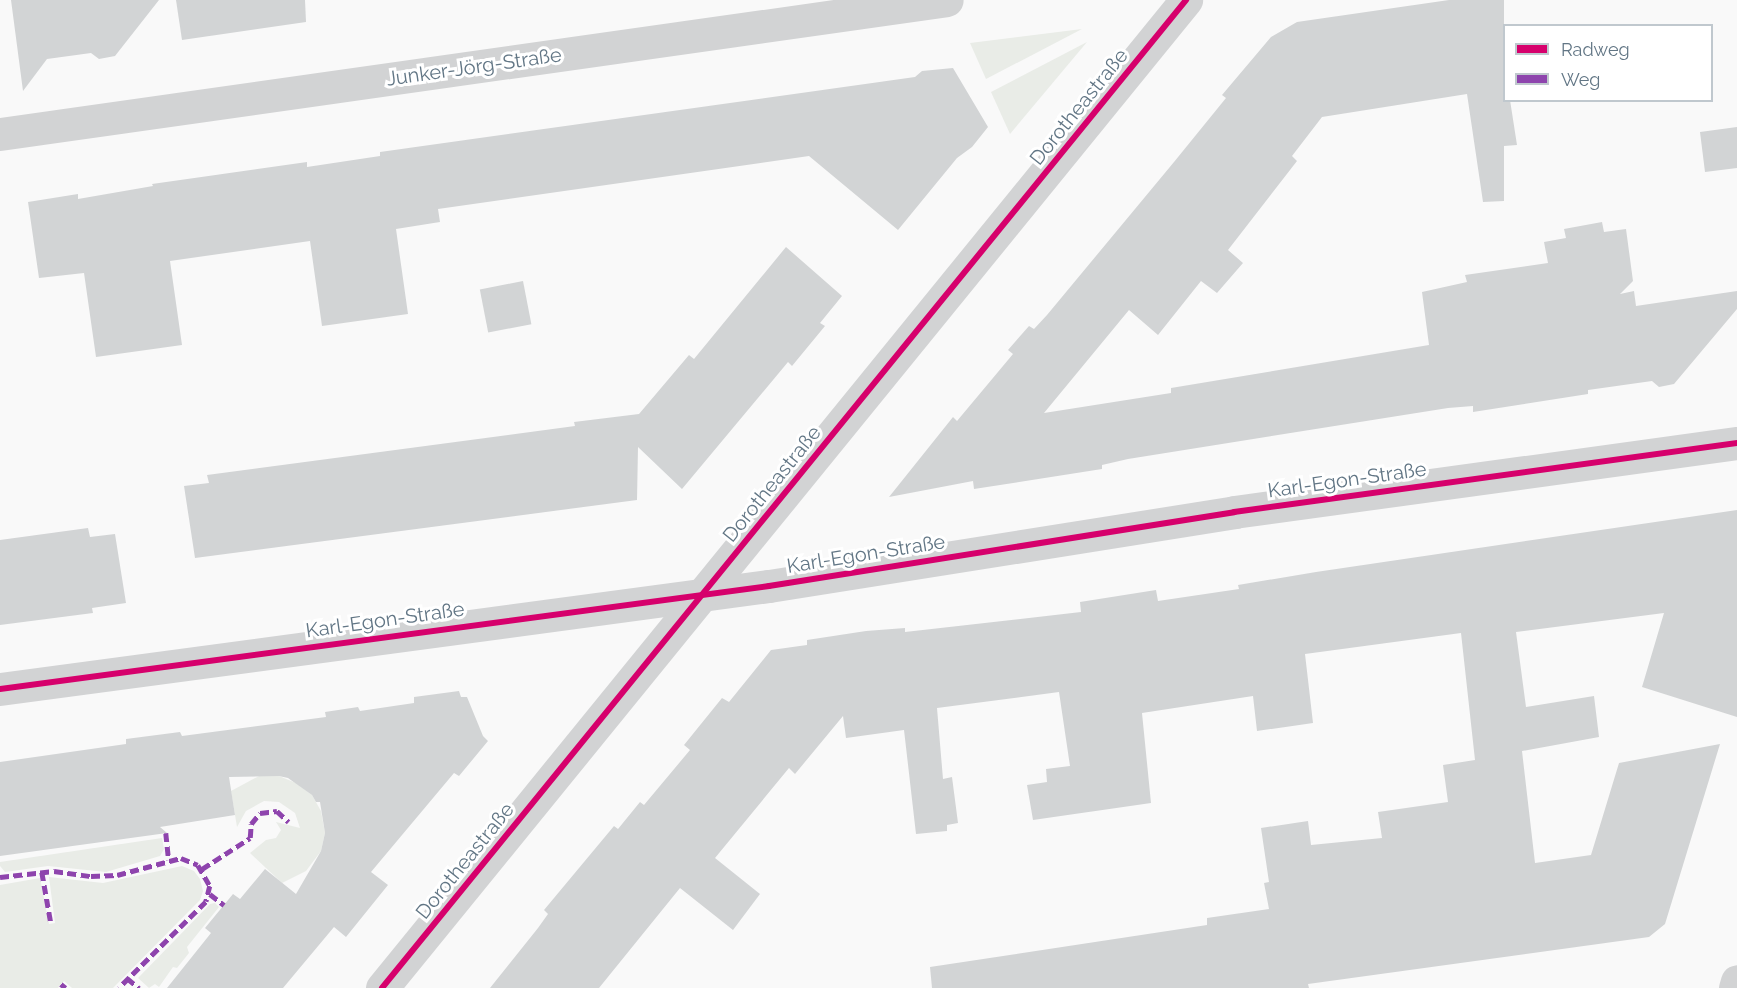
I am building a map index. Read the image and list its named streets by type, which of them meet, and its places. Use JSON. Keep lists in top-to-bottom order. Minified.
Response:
{"streets":{"street":["Junker-Jörg-Straße","Dorotheastraße","Karl-Egon-Straße"]},"crossings":[["Dorotheastraße","Karl-Egon-Straße"]],"legend":["Radweg","Weg"]}
